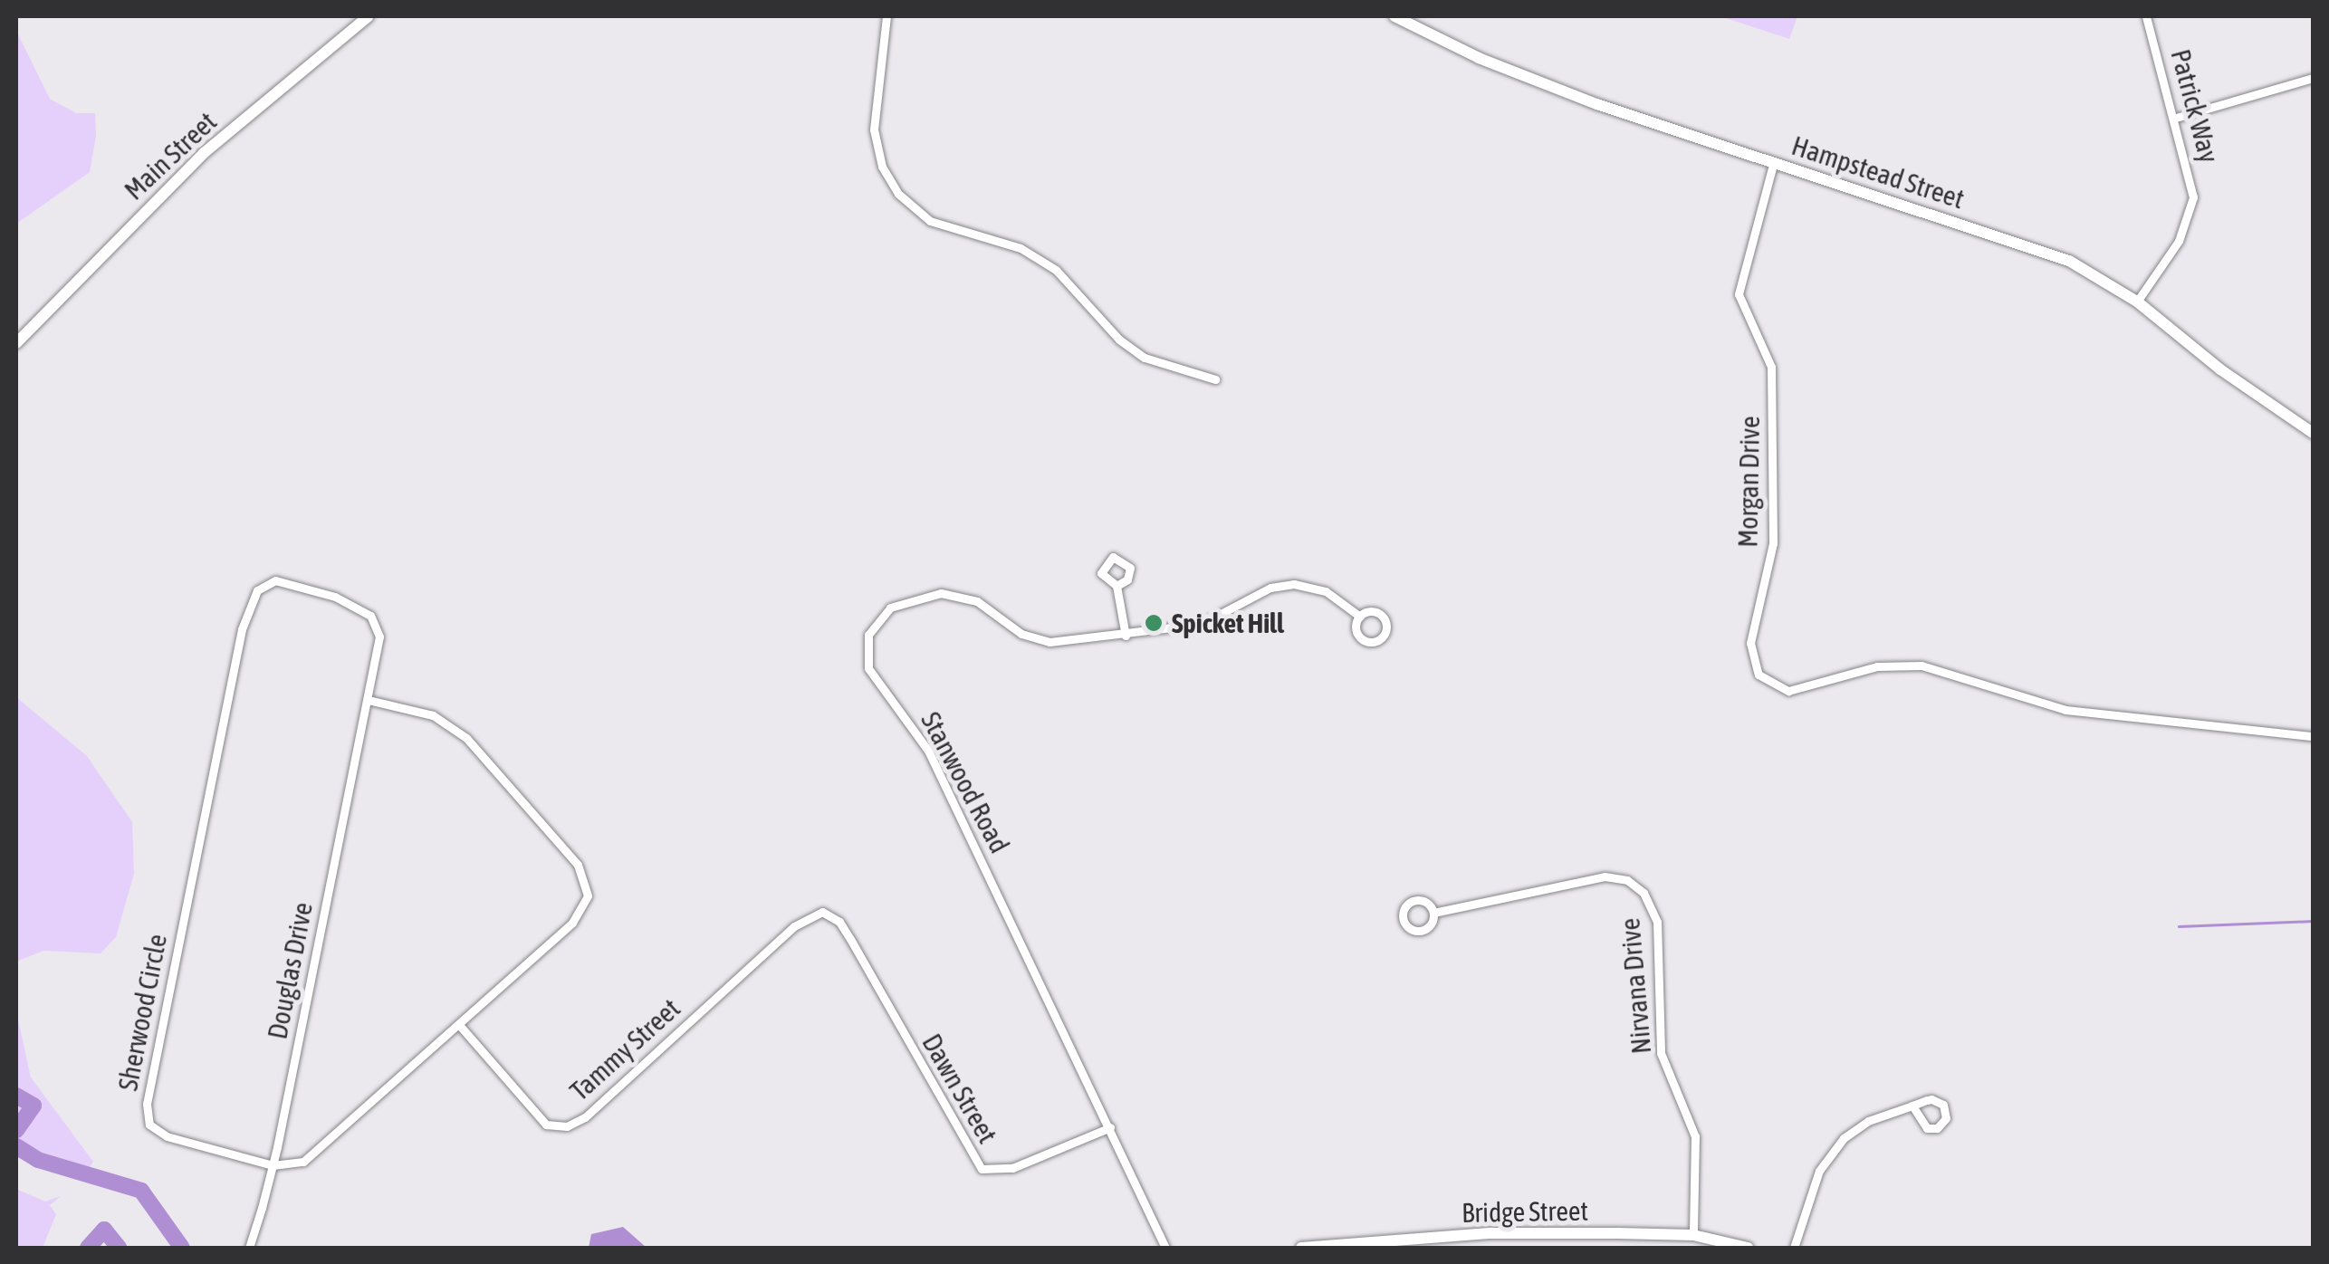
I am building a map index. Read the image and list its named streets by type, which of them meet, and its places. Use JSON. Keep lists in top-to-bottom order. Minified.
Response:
{"streets":{"main road":["Main Street","Hampstead Street","Bridge Street"],"street":["Patrick Way","Morgan Drive","Stanwood Road","Douglas Drive","Nirvana Drive","Sherwood Circle","Tammy Street","Dawn Street"]},"crossings":[["Patrick Way","Hampstead Street"],["Hampstead Street","Morgan Drive"],["Stanwood Road","Dawn Street"],["Douglas Drive","Sherwood Circle"],["Nirvana Drive","Bridge Street"],["Sherwood Circle","Tammy Street"],["Tammy Street","Dawn Street"]],"places":["Spicket Hill"]}
